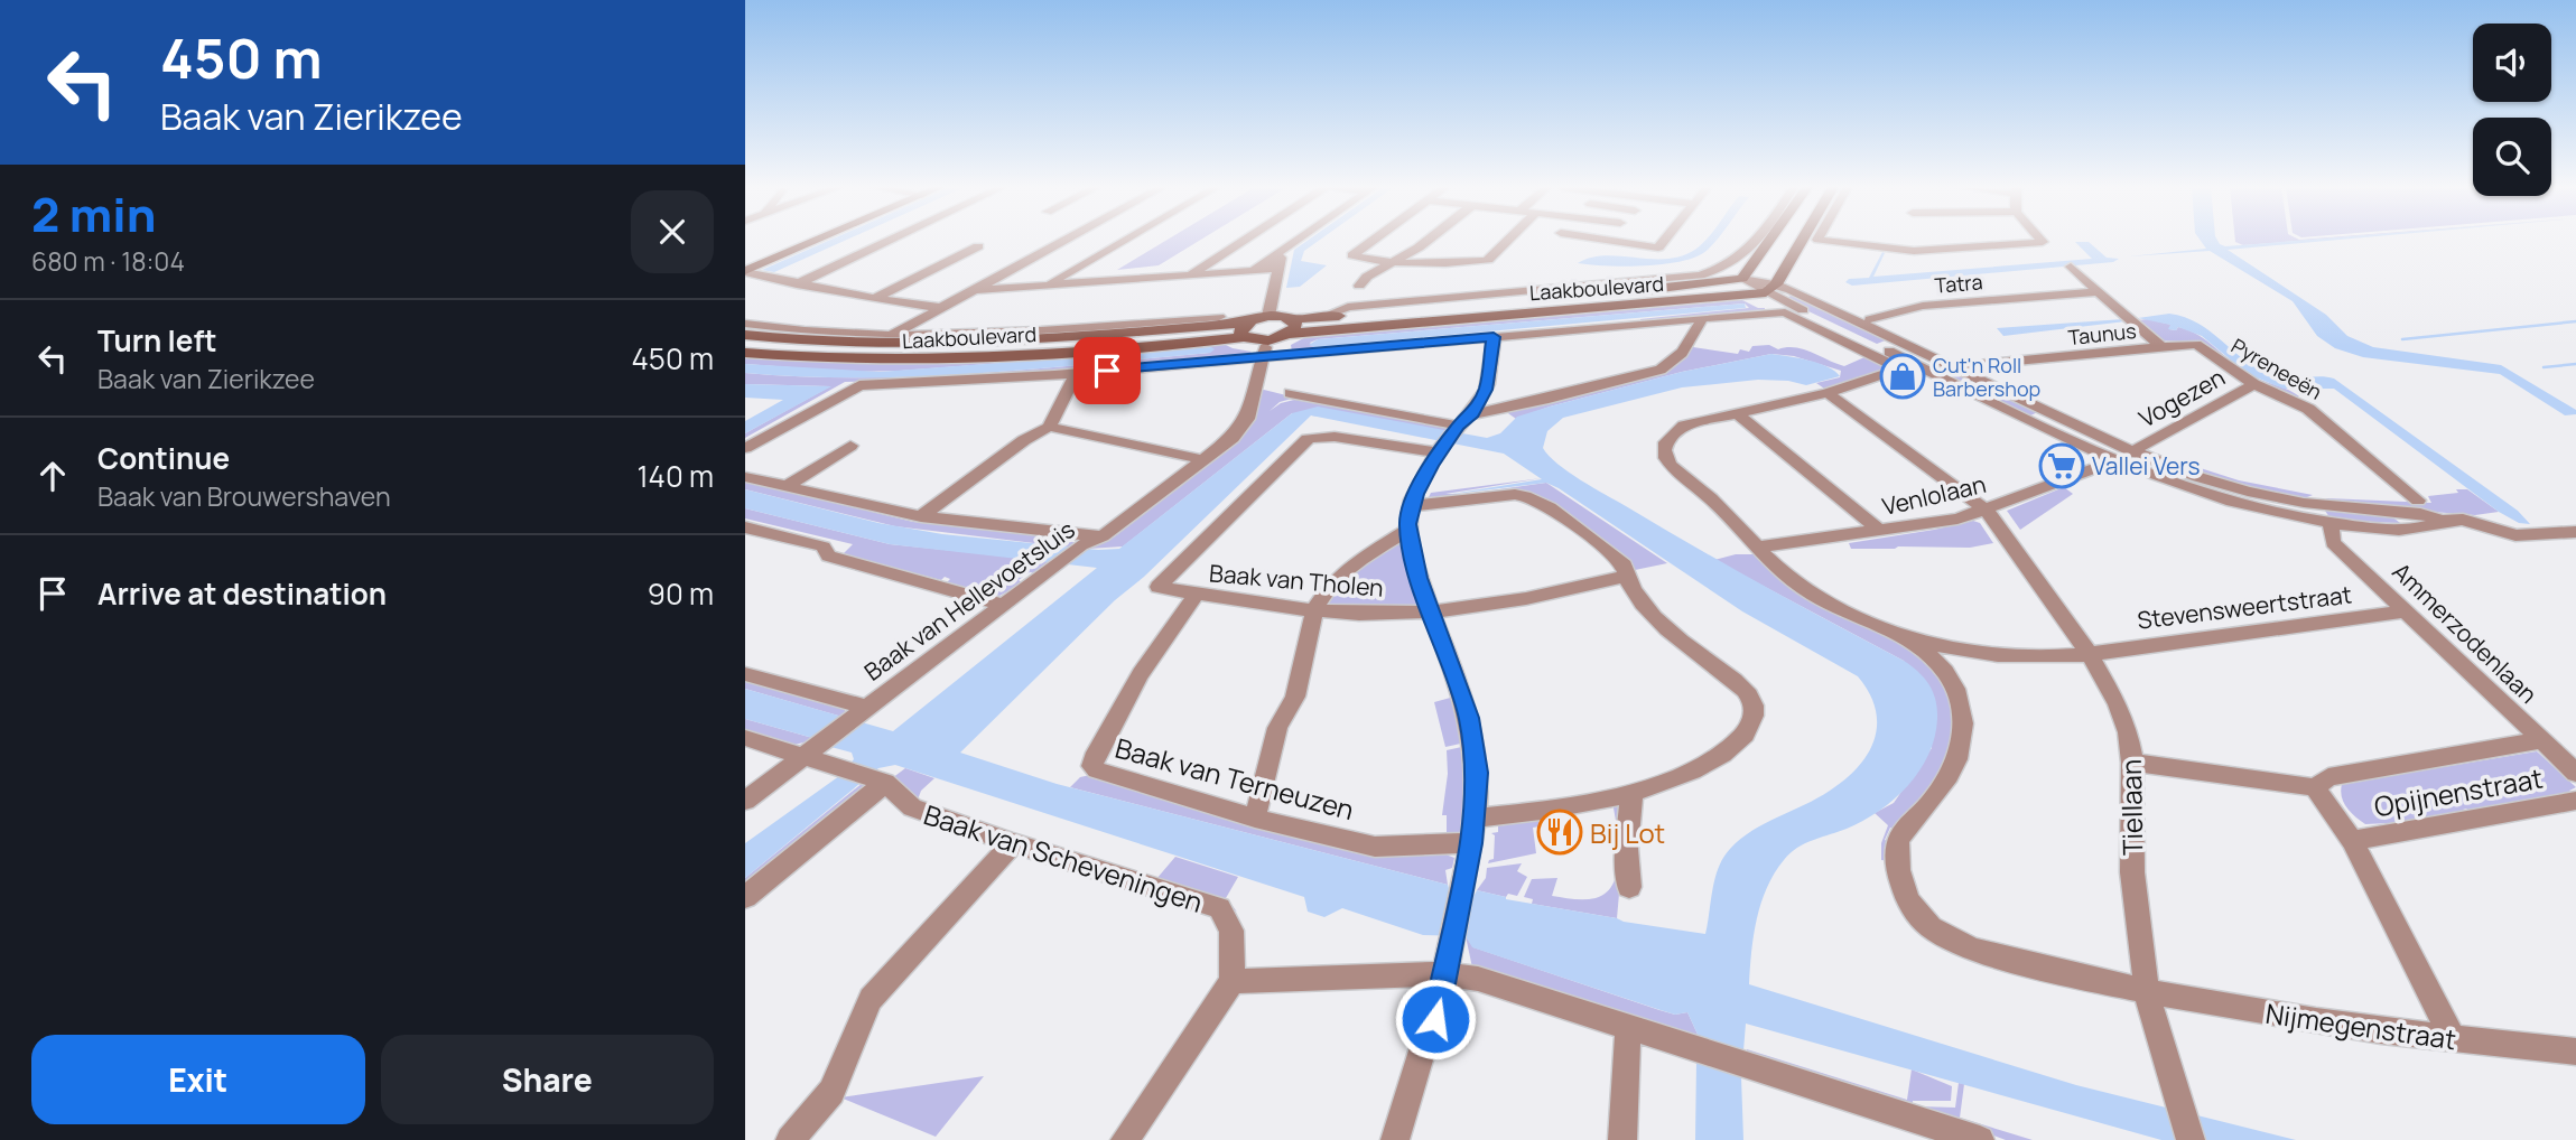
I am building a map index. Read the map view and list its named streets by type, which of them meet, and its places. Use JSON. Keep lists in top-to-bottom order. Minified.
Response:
{"streets":{"main road":["Laakboulevard"],"street":["Tatra","Taunus","Pyreneeën","Vogezen","Venlolaan","Baak van Tholen","Baak van Hellevoetsluis","Stevensweertstraat","Ammerzodenlaan","Baak van Terneuzen","Opijnenstraat","Tiellaan","Baak van Scheveningen","Nijmegenstraat"]},"crossings":[["Tatra","Taunus"],["Taunus","Pyreneeën"],["Pyreneeën","Vogezen"],["Venlolaan","Tiellaan"],["Baak van Tholen","Baak van Terneuzen"],["Stevensweertstraat","Ammerzodenlaan"],["Stevensweertstraat","Tiellaan"],["Stevensweertstraat","Nijmegenstraat"],["Ammerzodenlaan","Opijnenstraat"],["Tiellaan","Nijmegenstraat"]],"places":{"shop":["Cut'n Roll Barbershop"],"supermarket":["Vallei Vers"],"restaurant":["Bij Lot"]},"page":{"turn":["450 m","Baak van Zierikzee"],"heading":["2 min","680 m · 18:04"],"list":[{"name":"Turn left","note":"Baak van Zierikzee","value":"450 m"},{"name":"Continue","note":"Baak van Brouwershaven","value":"140 m"},{"name":"Arrive at destination","value":"90 m"}],"buttons":["Exit","Share"]}}
